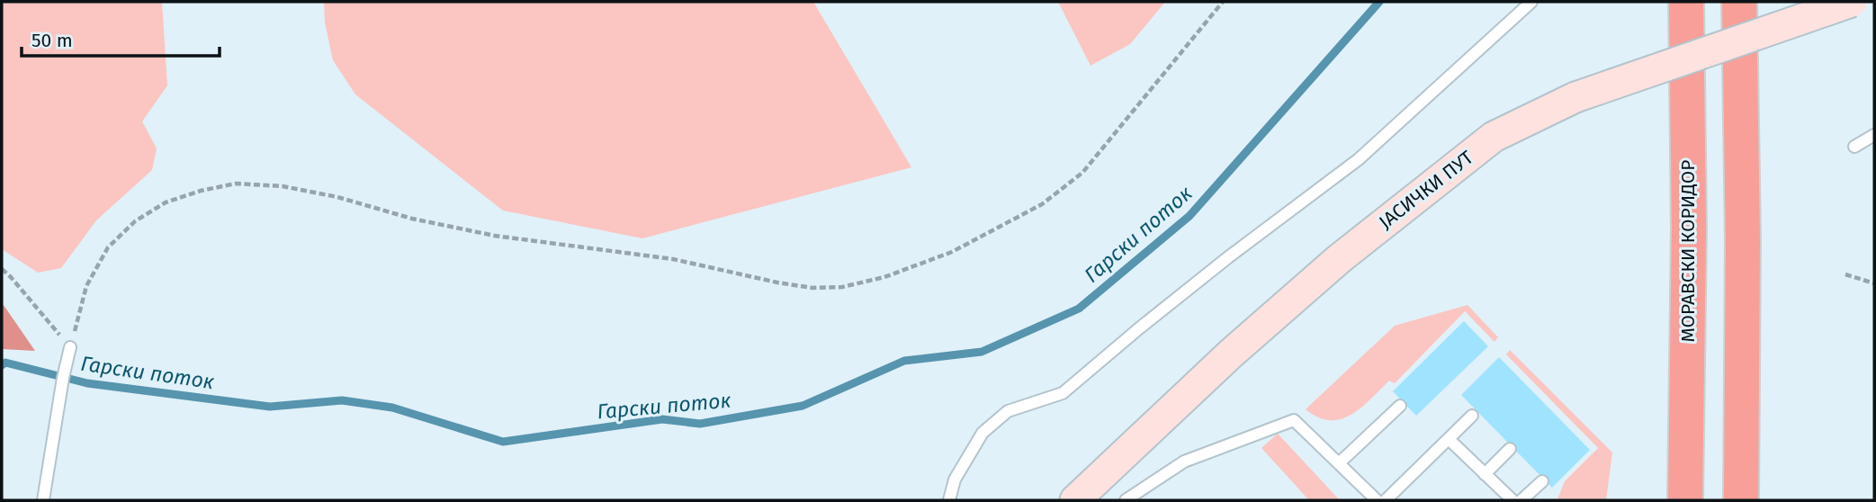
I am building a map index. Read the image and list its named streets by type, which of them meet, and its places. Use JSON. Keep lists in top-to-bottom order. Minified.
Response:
{"streets":{"highway":["МОРАВСКИ КОРИДОР"],"main road":["ЈАСИЧКИ ПУТ"]},"water":["Гарски поток"],"scale_bar":"50 m"}
